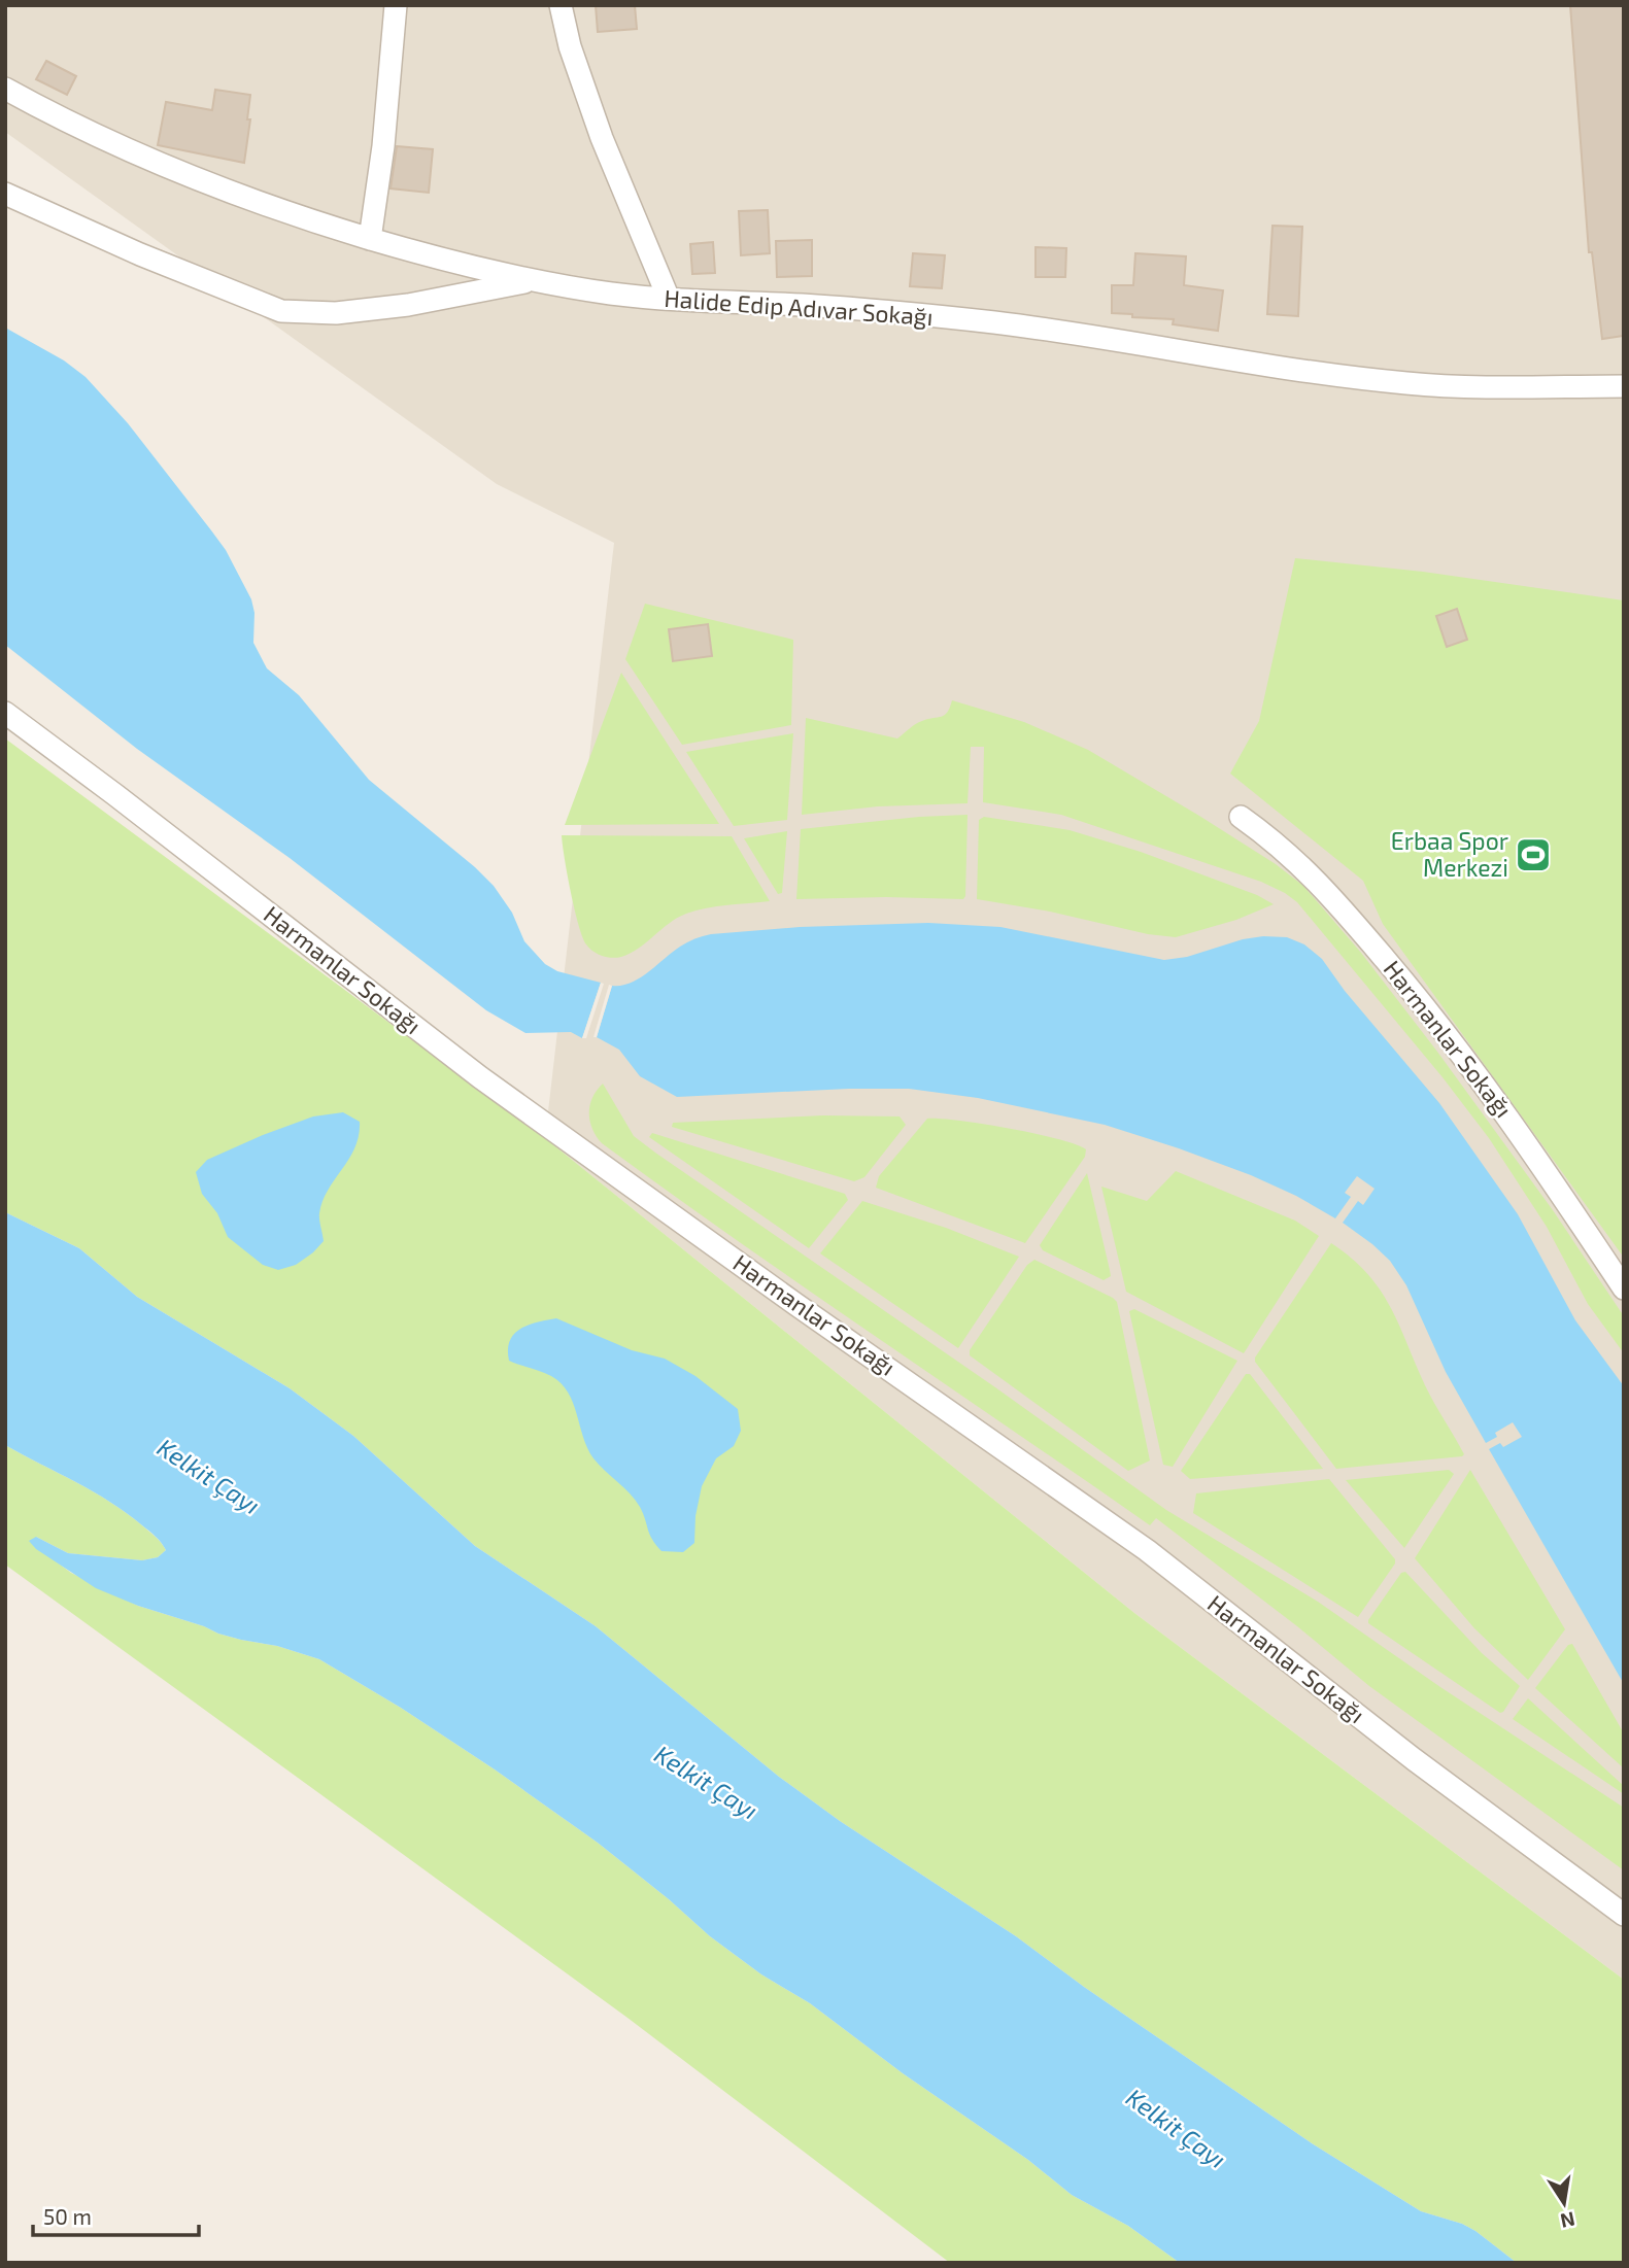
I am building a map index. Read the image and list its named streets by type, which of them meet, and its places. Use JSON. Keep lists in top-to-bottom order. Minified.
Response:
{"streets":{"street":["Halide Edip Adıvar Sokağı","Harmanlar Sokağı"]},"water":["Kelkit Çayı"],"places":{"sports":["Erbaa Spor Merkezi"]},"scale_bar":"50 m","north":"bottom"}
